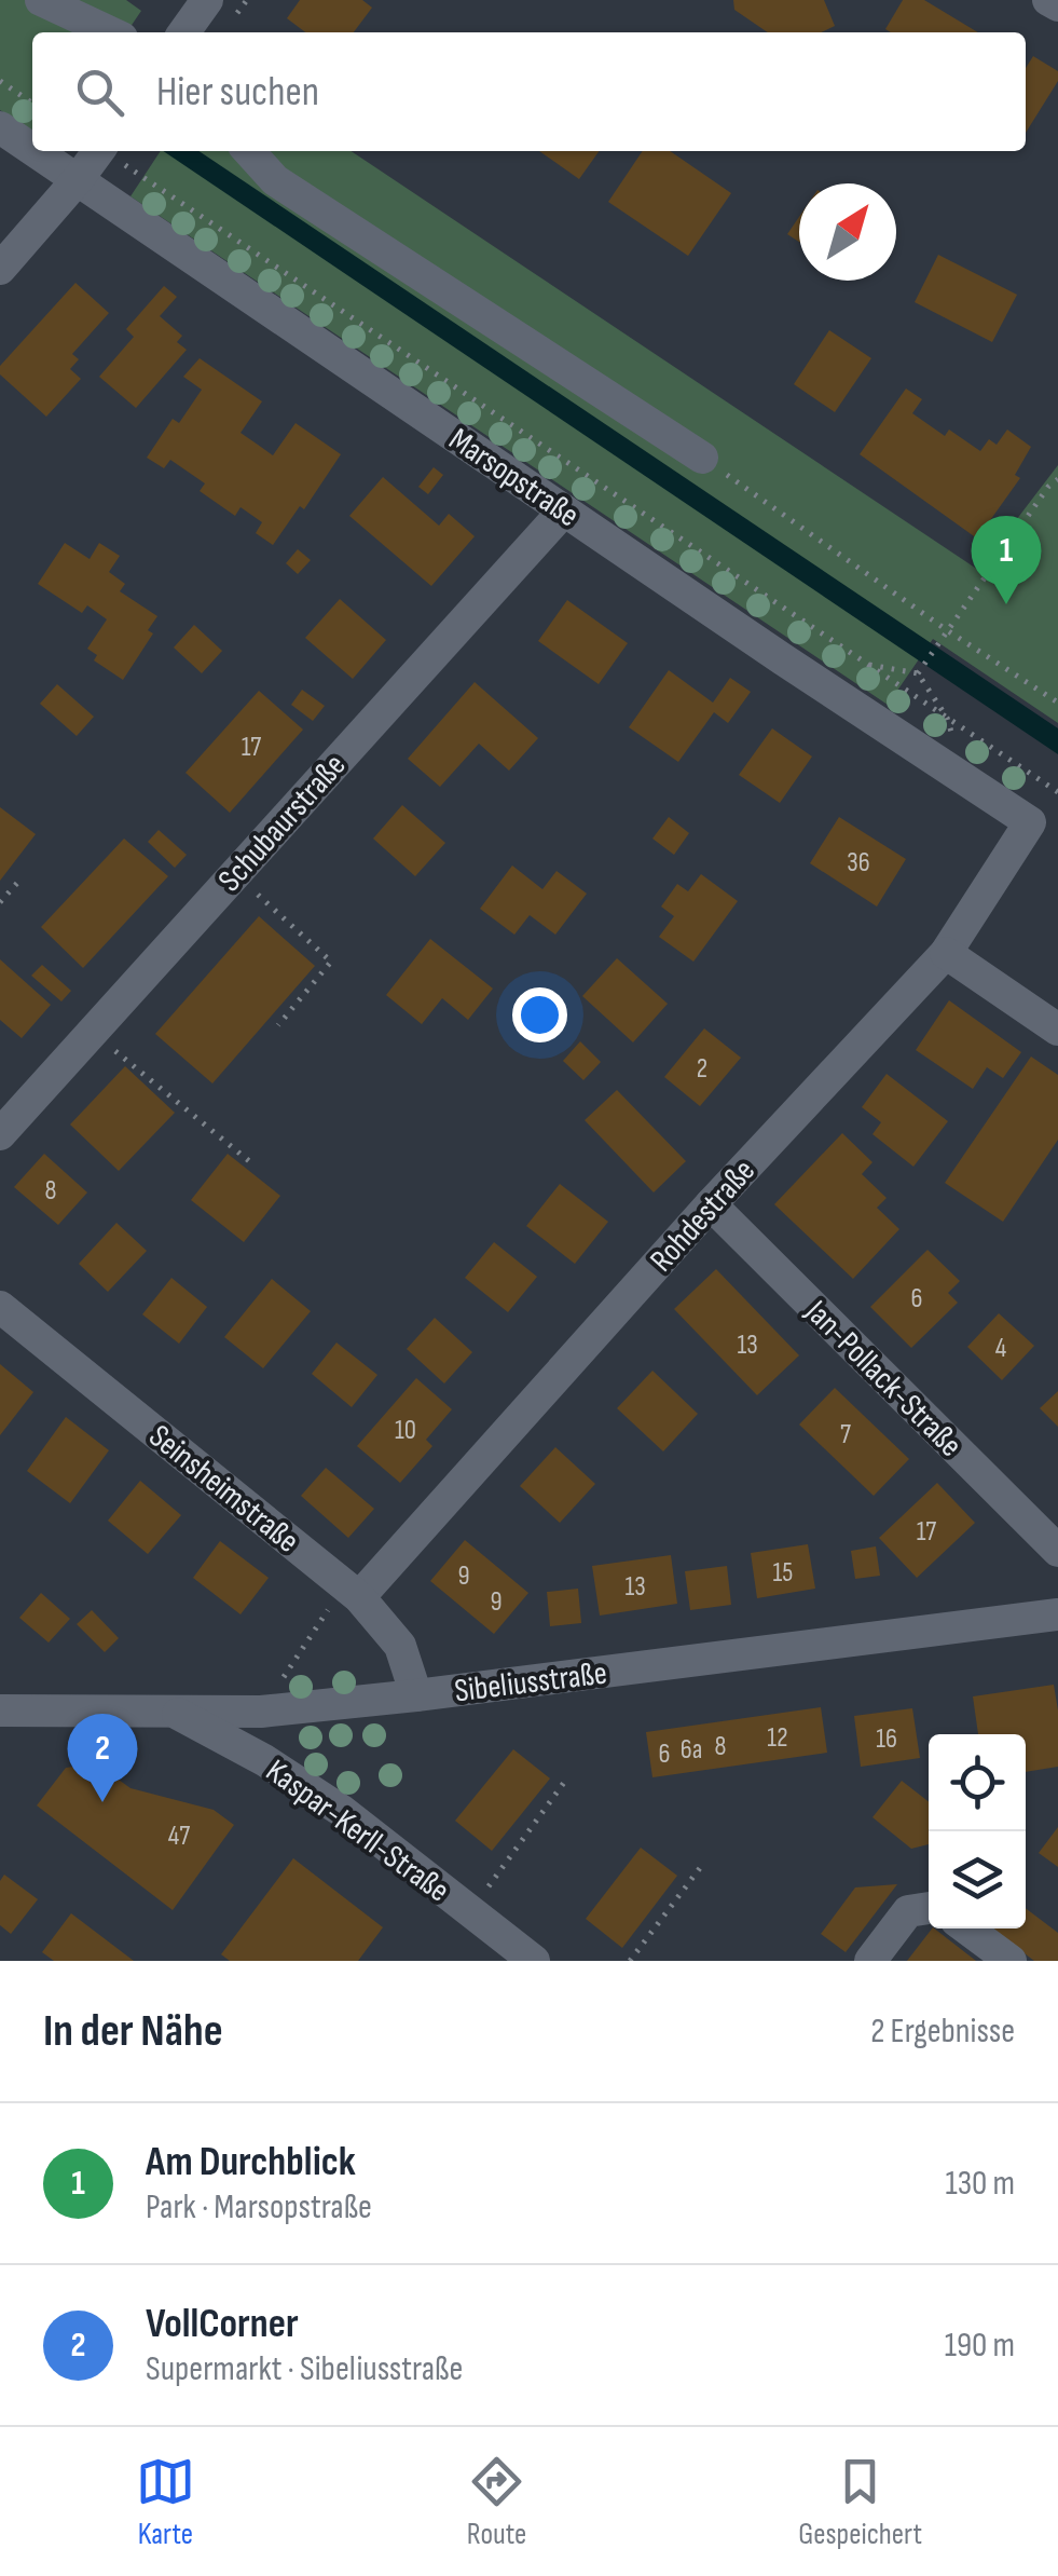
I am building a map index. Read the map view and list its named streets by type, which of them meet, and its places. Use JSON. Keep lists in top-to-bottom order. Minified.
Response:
{"streets":{"street":["Marsopstraße","Schubaurstraße","Rohdestraße","Jan-Pollack-Straße","Seinsheimstraße","Sibeliusstraße","Kaspar-Kerll-Straße"]},"crossings":[["Marsopstraße","Schubaurstraße"],["Marsopstraße","Rohdestraße"],["Rohdestraße","Jan-Pollack-Straße"],["Rohdestraße","Seinsheimstraße"],["Seinsheimstraße","Sibeliusstraße"],["Sibeliusstraße","Kaspar-Kerll-Straße"]],"house_numbers":["17","36","2","8","6","13","4","10","7","17","15","9","13","9","12","16","8","6a","6","47"],"north":"top right","page":{"search":"Hier suchen","pins":["1","2"],"heading":["In der Nähe","2 Ergebnisse"],"list":[{"mark":"1","name":"Am Durchblick","note":"Park · Marsopstraße","value":"130 m"},{"mark":"2","name":"VollCorner","note":"Supermarkt · Sibeliusstraße","value":"190 m"}],"nav":["Karte","Route","Gespeichert"]}}
